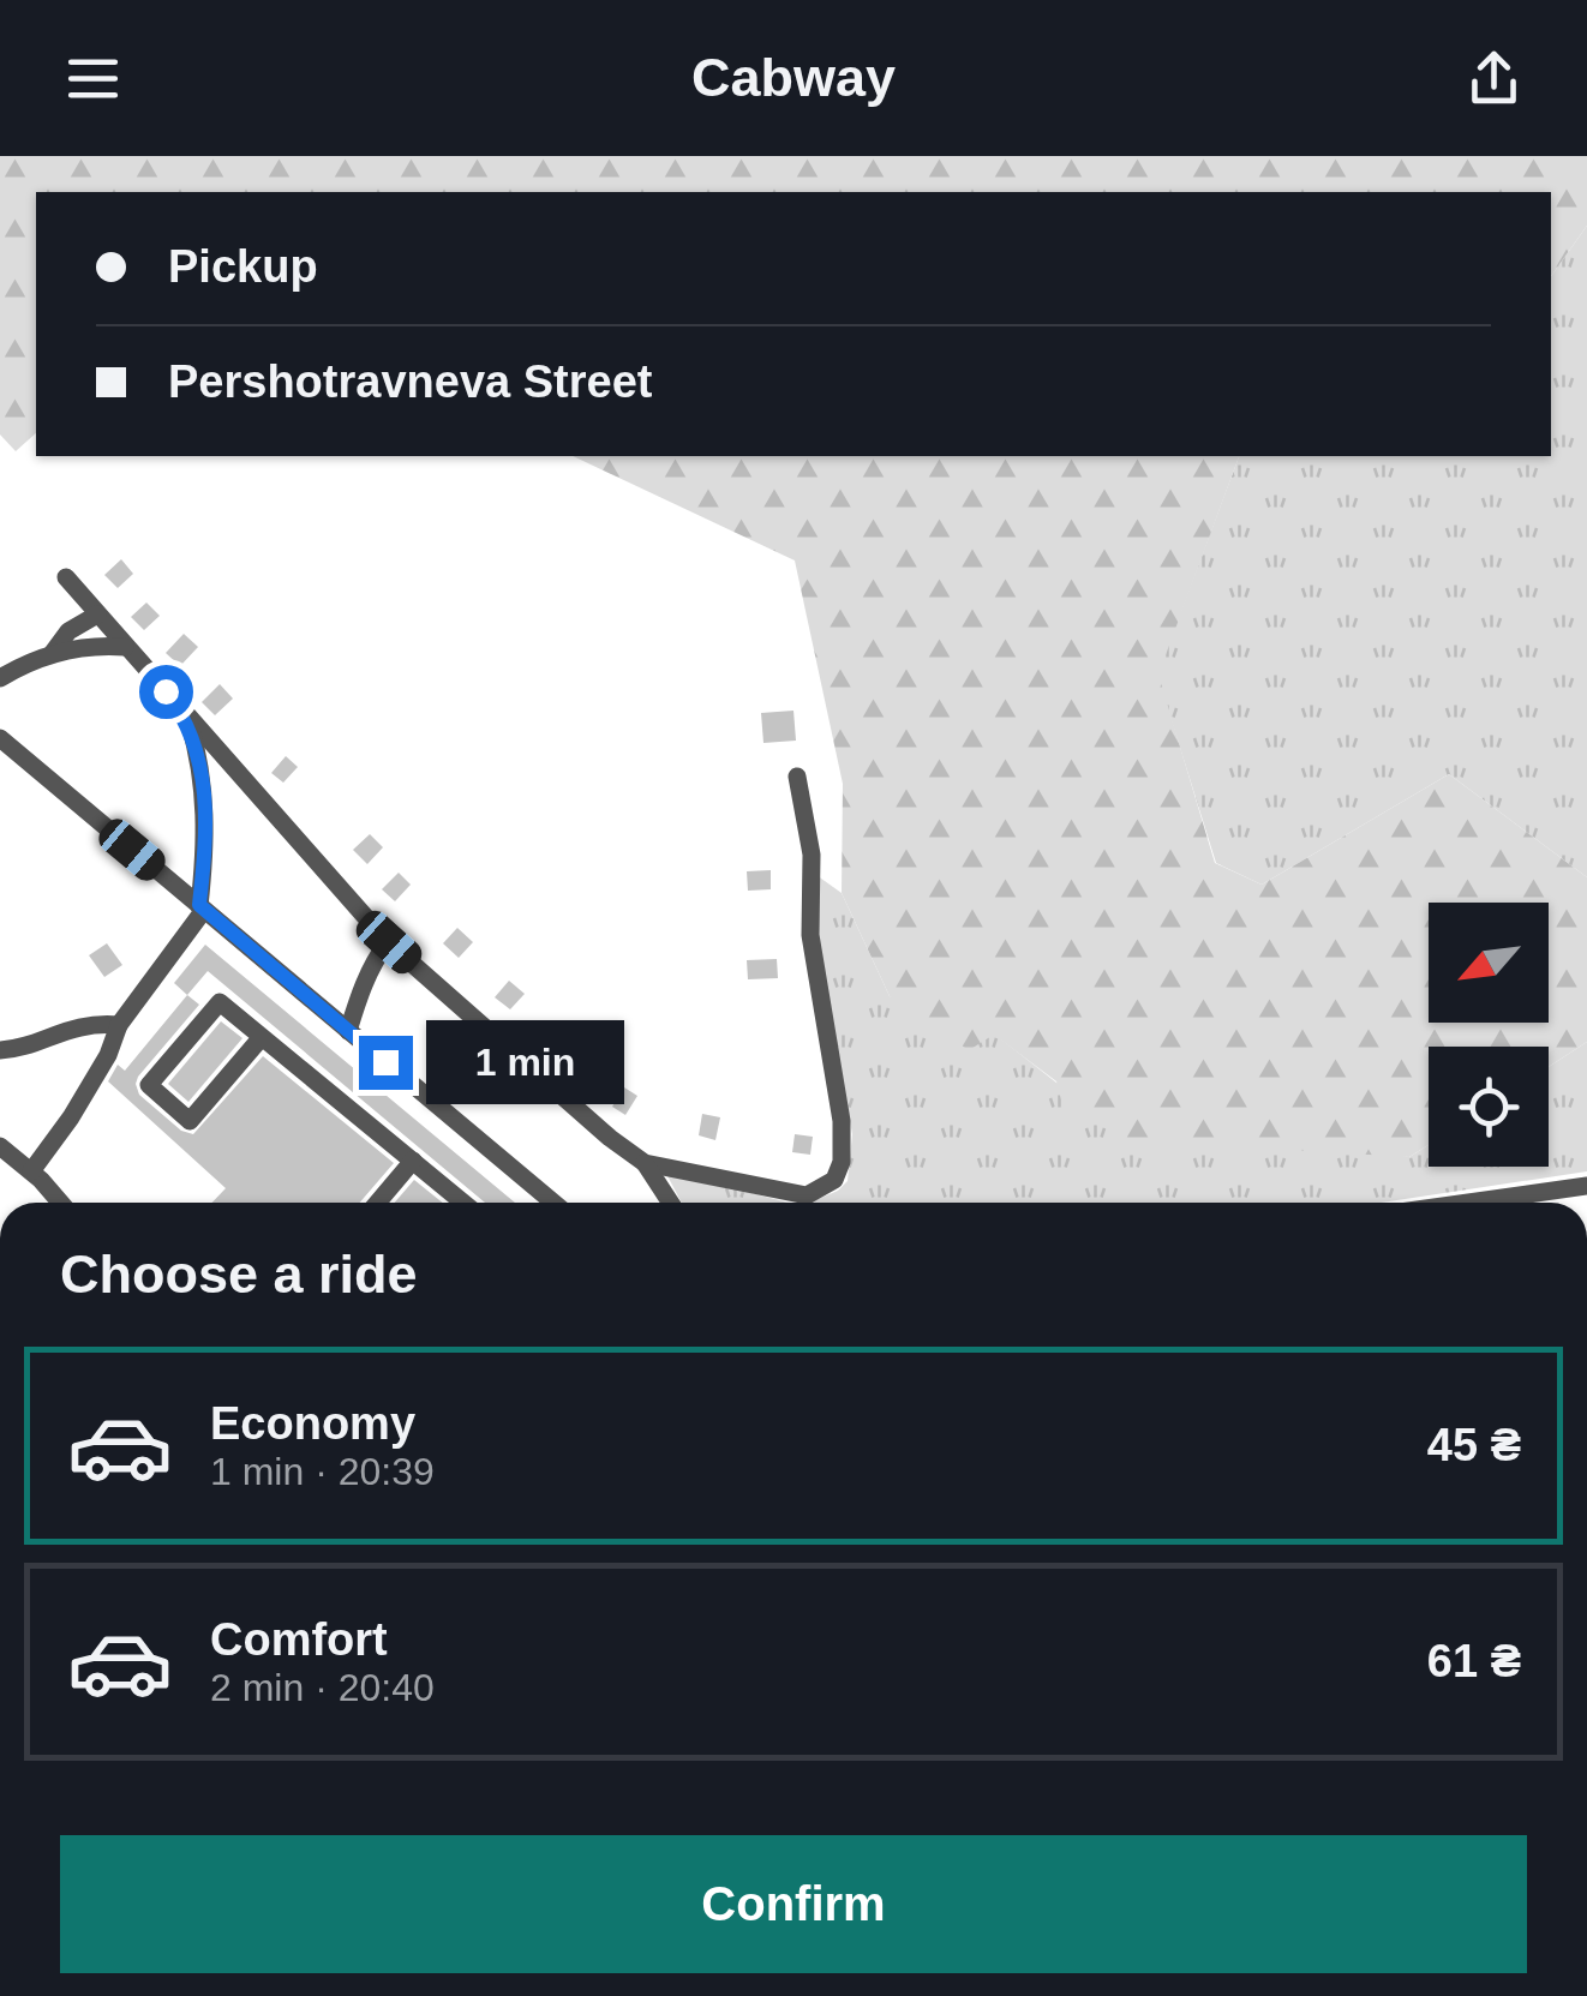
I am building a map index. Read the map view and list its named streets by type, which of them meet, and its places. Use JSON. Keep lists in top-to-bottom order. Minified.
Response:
{"north":"bottom left","page":{"header":"Cabway","banner":["Pickup","Pershotravneva Street"],"bubble":"1 min","heading":"Choose a ride","list":[{"name":"Economy","note":"1 min · 20:39","value":"45 ₴"},{"name":"Comfort","note":"2 min · 20:40","value":"61 ₴"}],"buttons":"Confirm"}}
